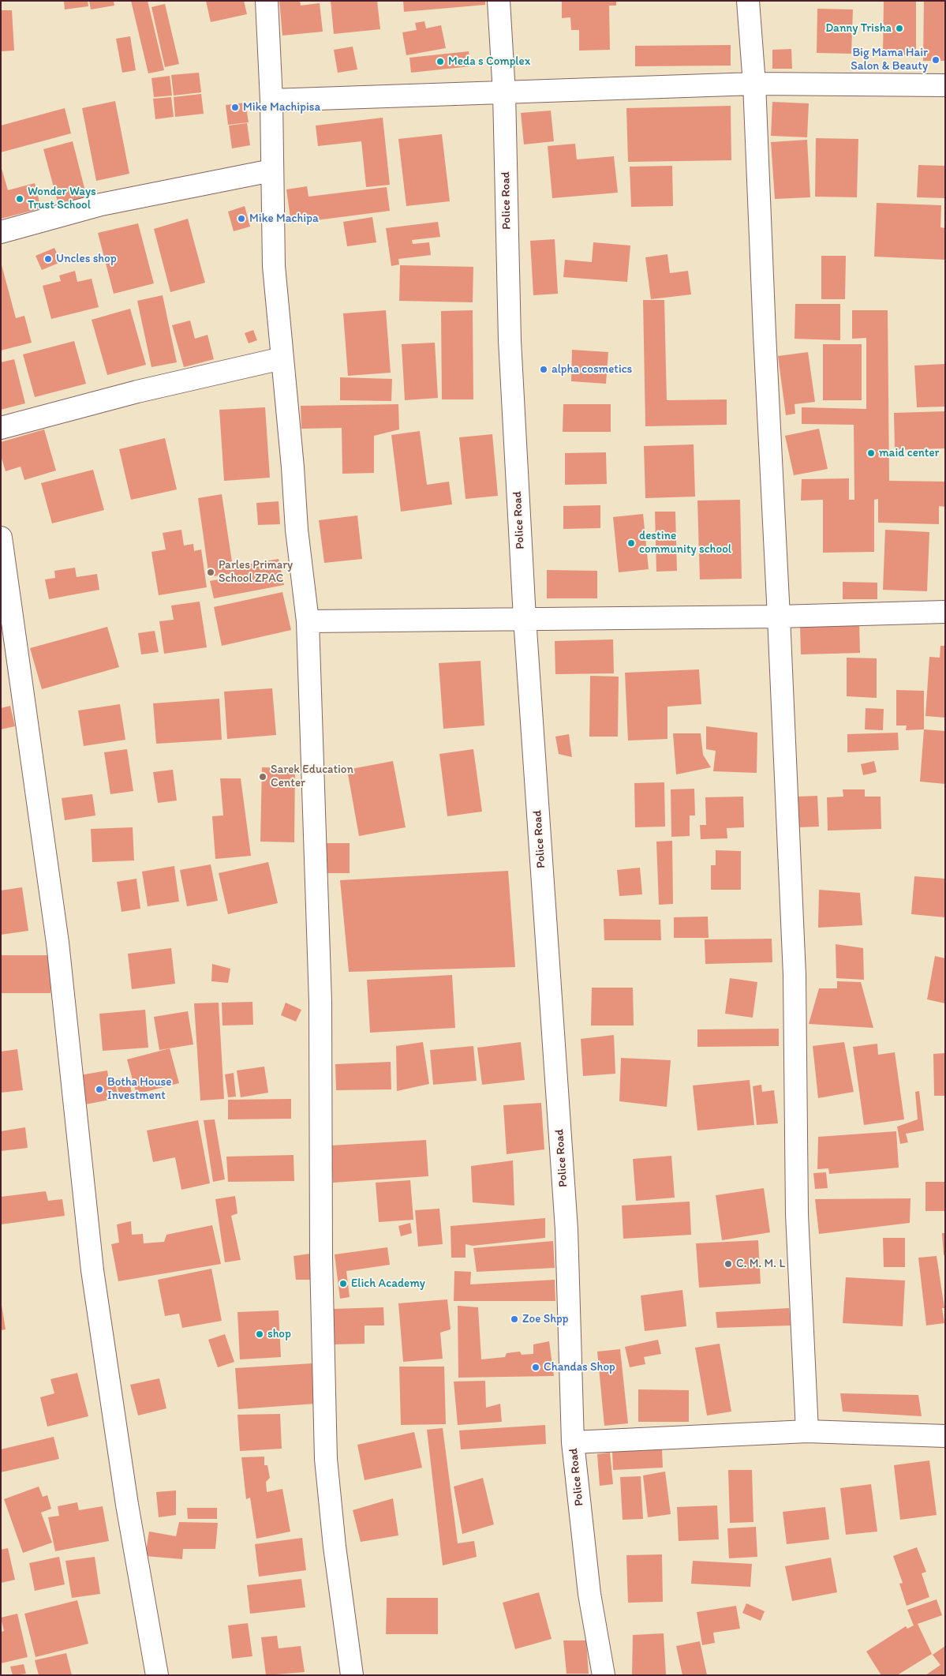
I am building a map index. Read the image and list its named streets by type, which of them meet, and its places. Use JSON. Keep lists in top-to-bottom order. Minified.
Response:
{"streets":{"street":["Police Road"]},"places":["Danny Trisha","Big Mama Hair Salon & Beauty","Meda s Complex","Mike Machipisa","Wonder Ways Trust School","Mike Machipa","Uncles shop","alpha cosmetics","maid center","destine community school","Parles Primary School ZPAC","Sarek Education Center","Botha House Investment","C. M. M. L","Elich Academy","Zoe Shpp","shop","Chandas Shop"]}
